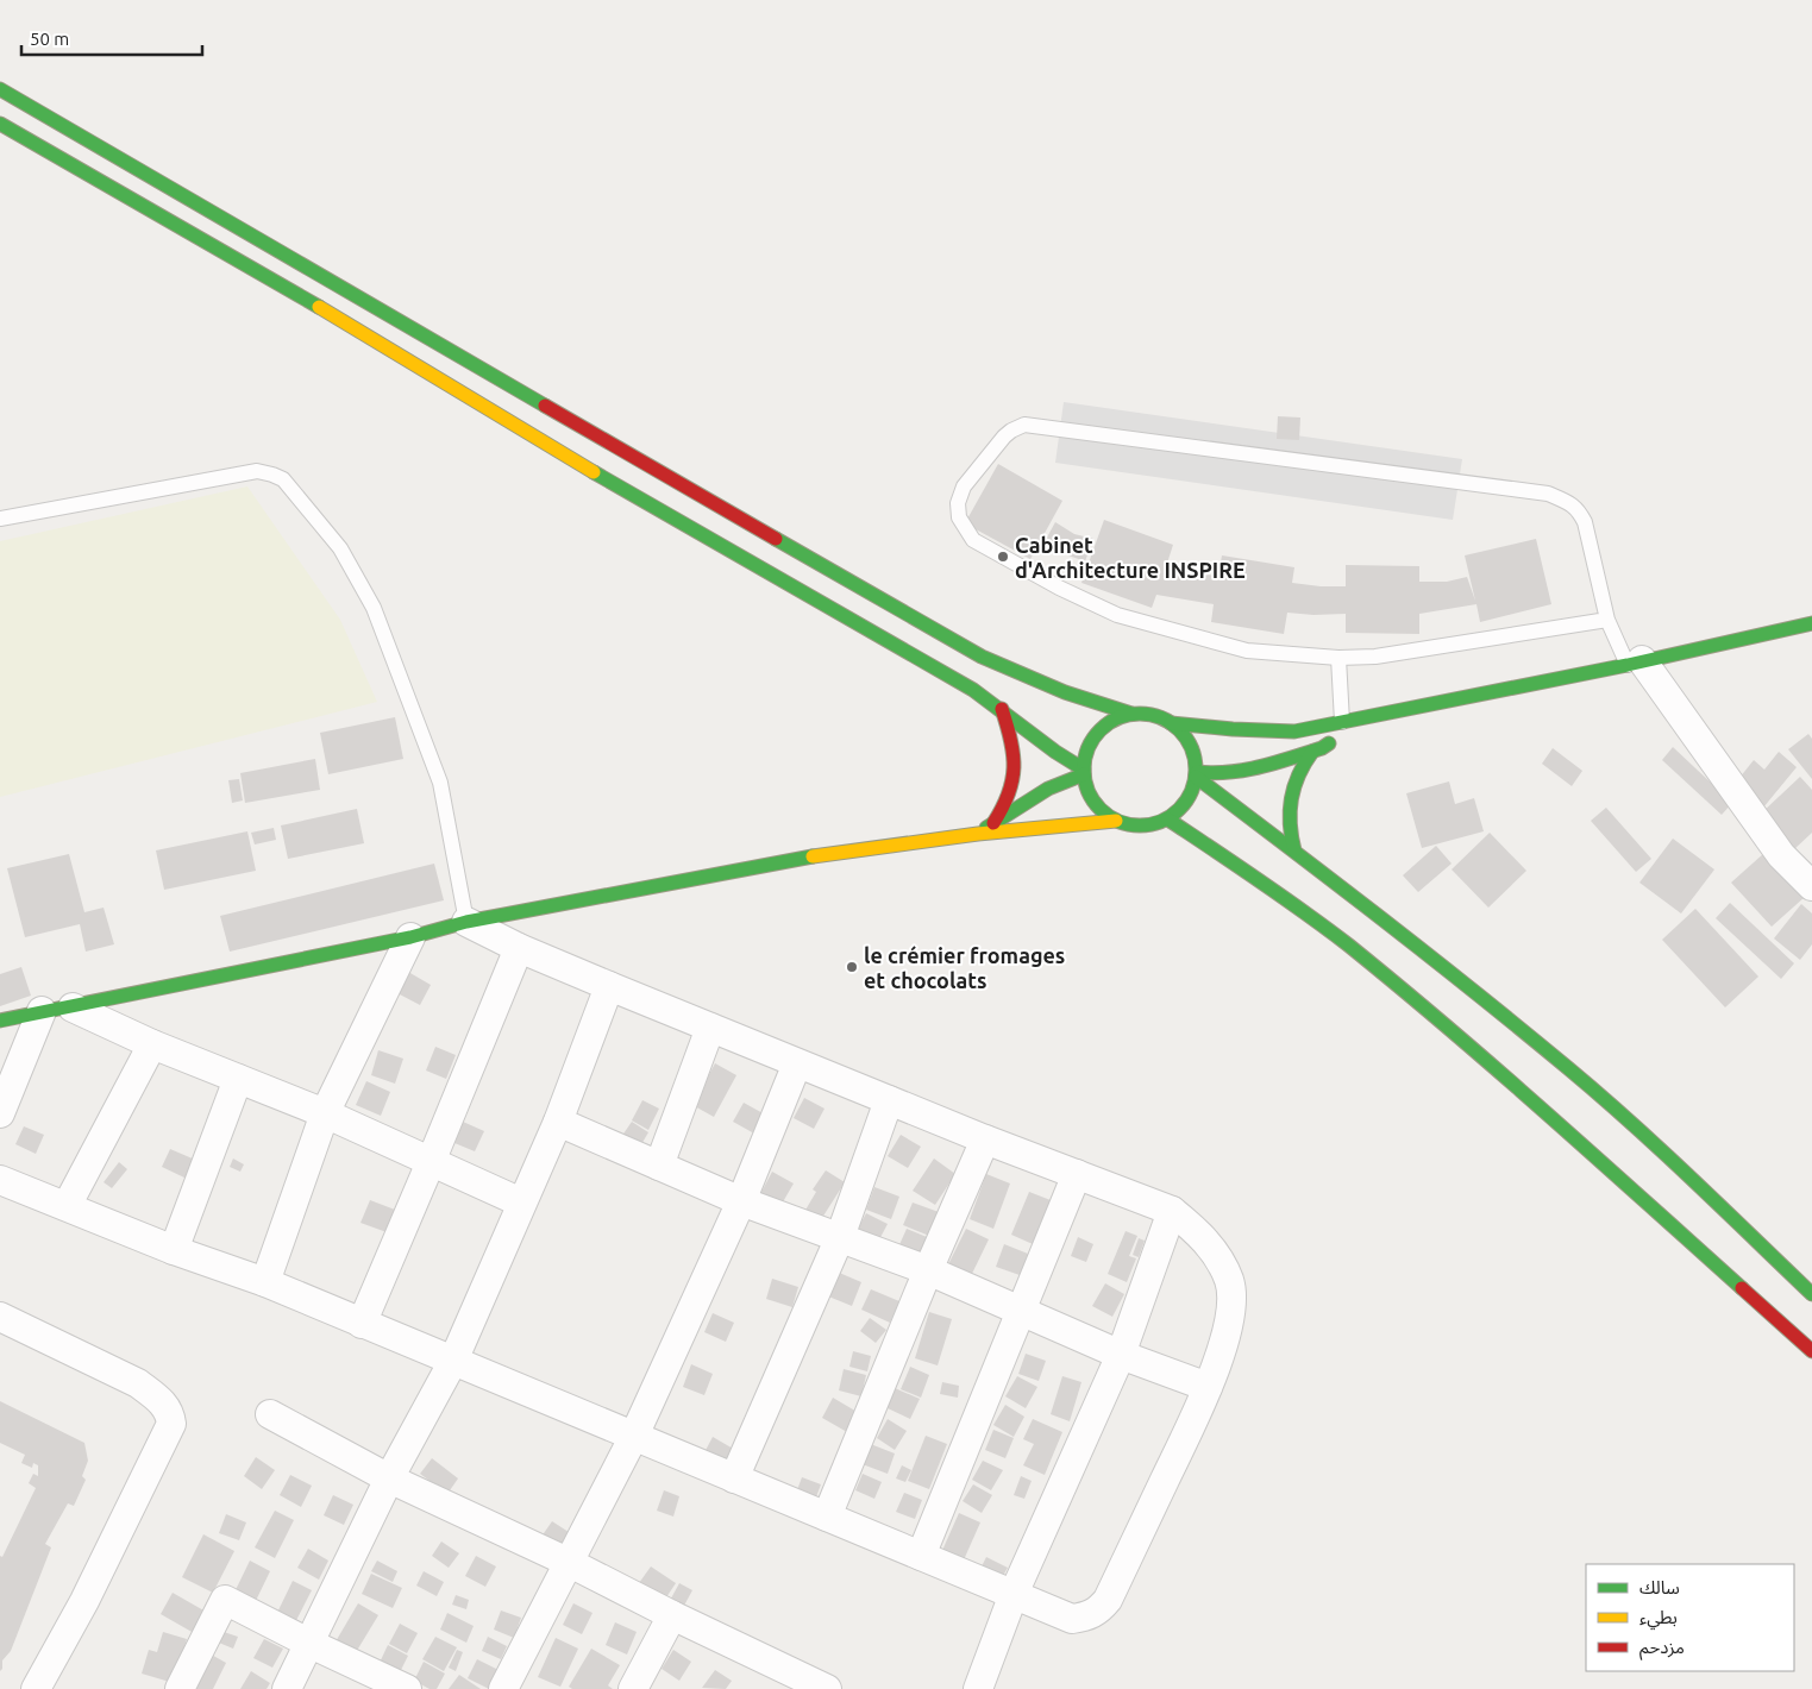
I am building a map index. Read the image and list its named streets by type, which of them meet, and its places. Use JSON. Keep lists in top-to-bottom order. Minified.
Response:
{"places":["Cabinet d'Architecture INSPIRE","le crémier fromages et chocolats"],"legend":["سالك","بطيء","مزدحم"],"scale_bar":"50 m"}
